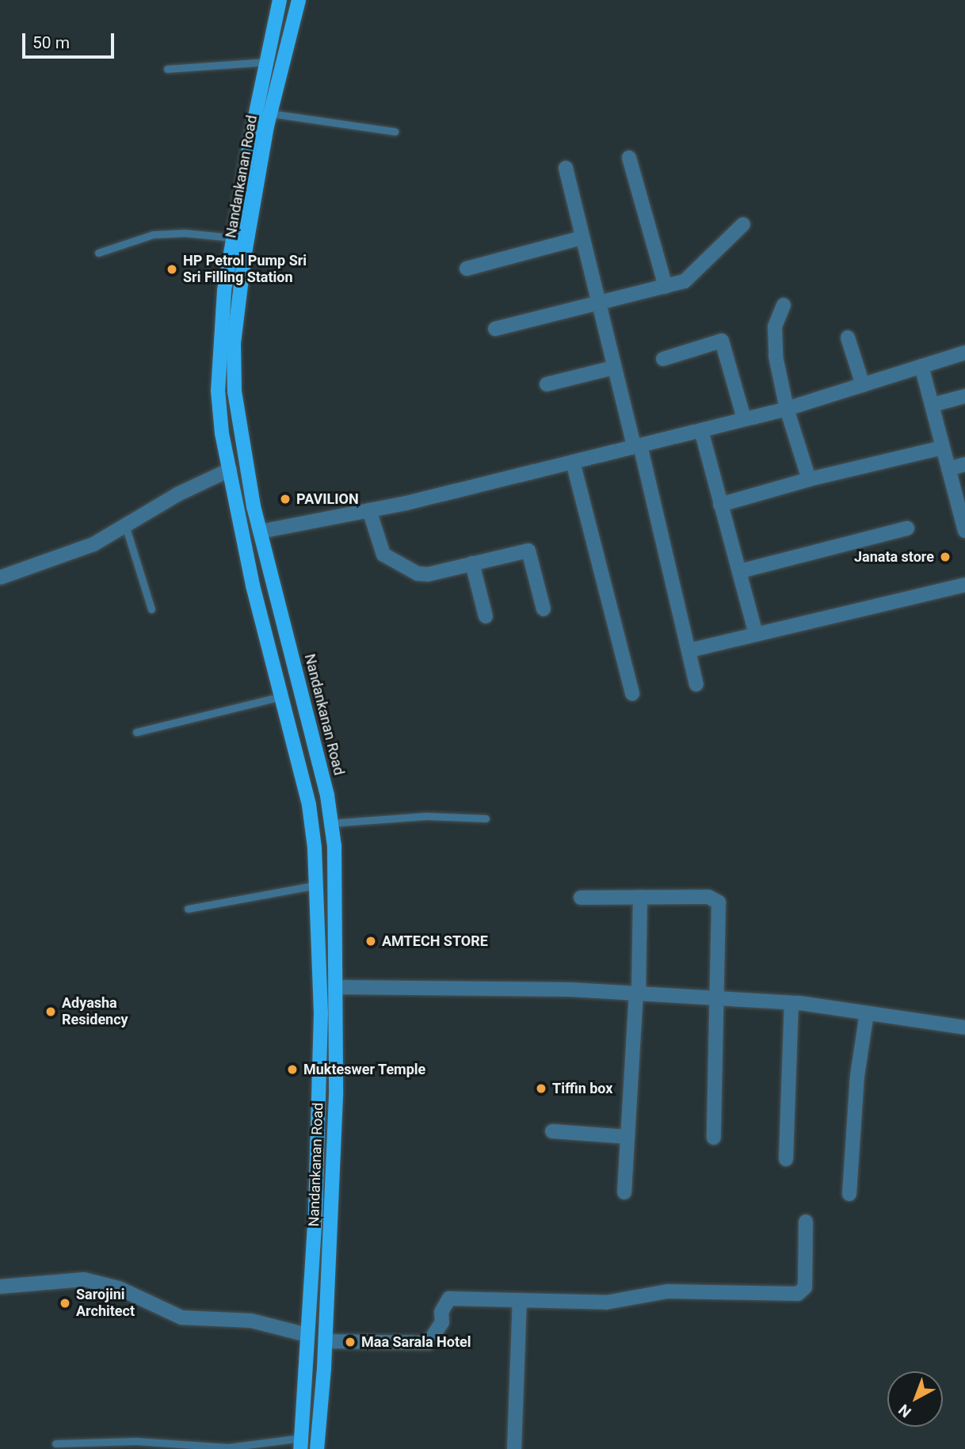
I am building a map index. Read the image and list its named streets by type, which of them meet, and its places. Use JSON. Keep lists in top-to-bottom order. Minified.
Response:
{"streets":{"main road":["Nandankanan Road"]},"places":["HP Petrol Pump Sri Sri Filling Station","PAVILION","Janata store","AMTECH STORE","Adyasha Residency","Mukteswer Temple","Tiffin box","Sarojini Architect","Maa Sarala Hotel"],"scale_bar":"50 m","north":"bottom left"}
